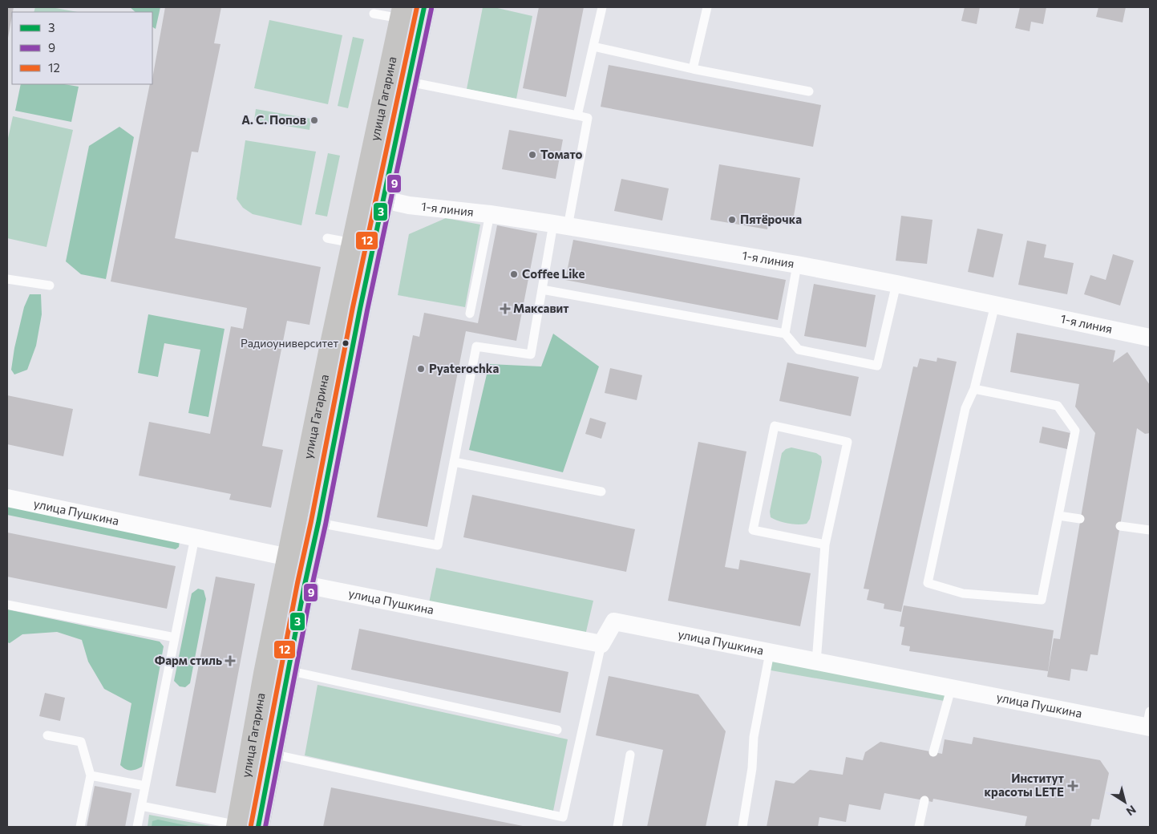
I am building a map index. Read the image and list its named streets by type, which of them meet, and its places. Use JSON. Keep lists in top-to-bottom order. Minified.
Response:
{"streets":{"main road":["улица Гагарина","улица Пушкина"],"street":["1-я линия"]},"crossings":[["улица Гагарина","1-я линия"],["улица Гагарина","улица Пушкина"]],"places":{"other":["А. С. Попов","Томато","Пятёрочка","Coffee Like","Радиоуниверситет","Pyaterochka"],"health":["Максавит","Фарм стиль","Институт красоты LETE"]},"lines":["transit line 3","transit line 12","transit line 9"],"legend":["3","9","12"],"north":"bottom right"}
